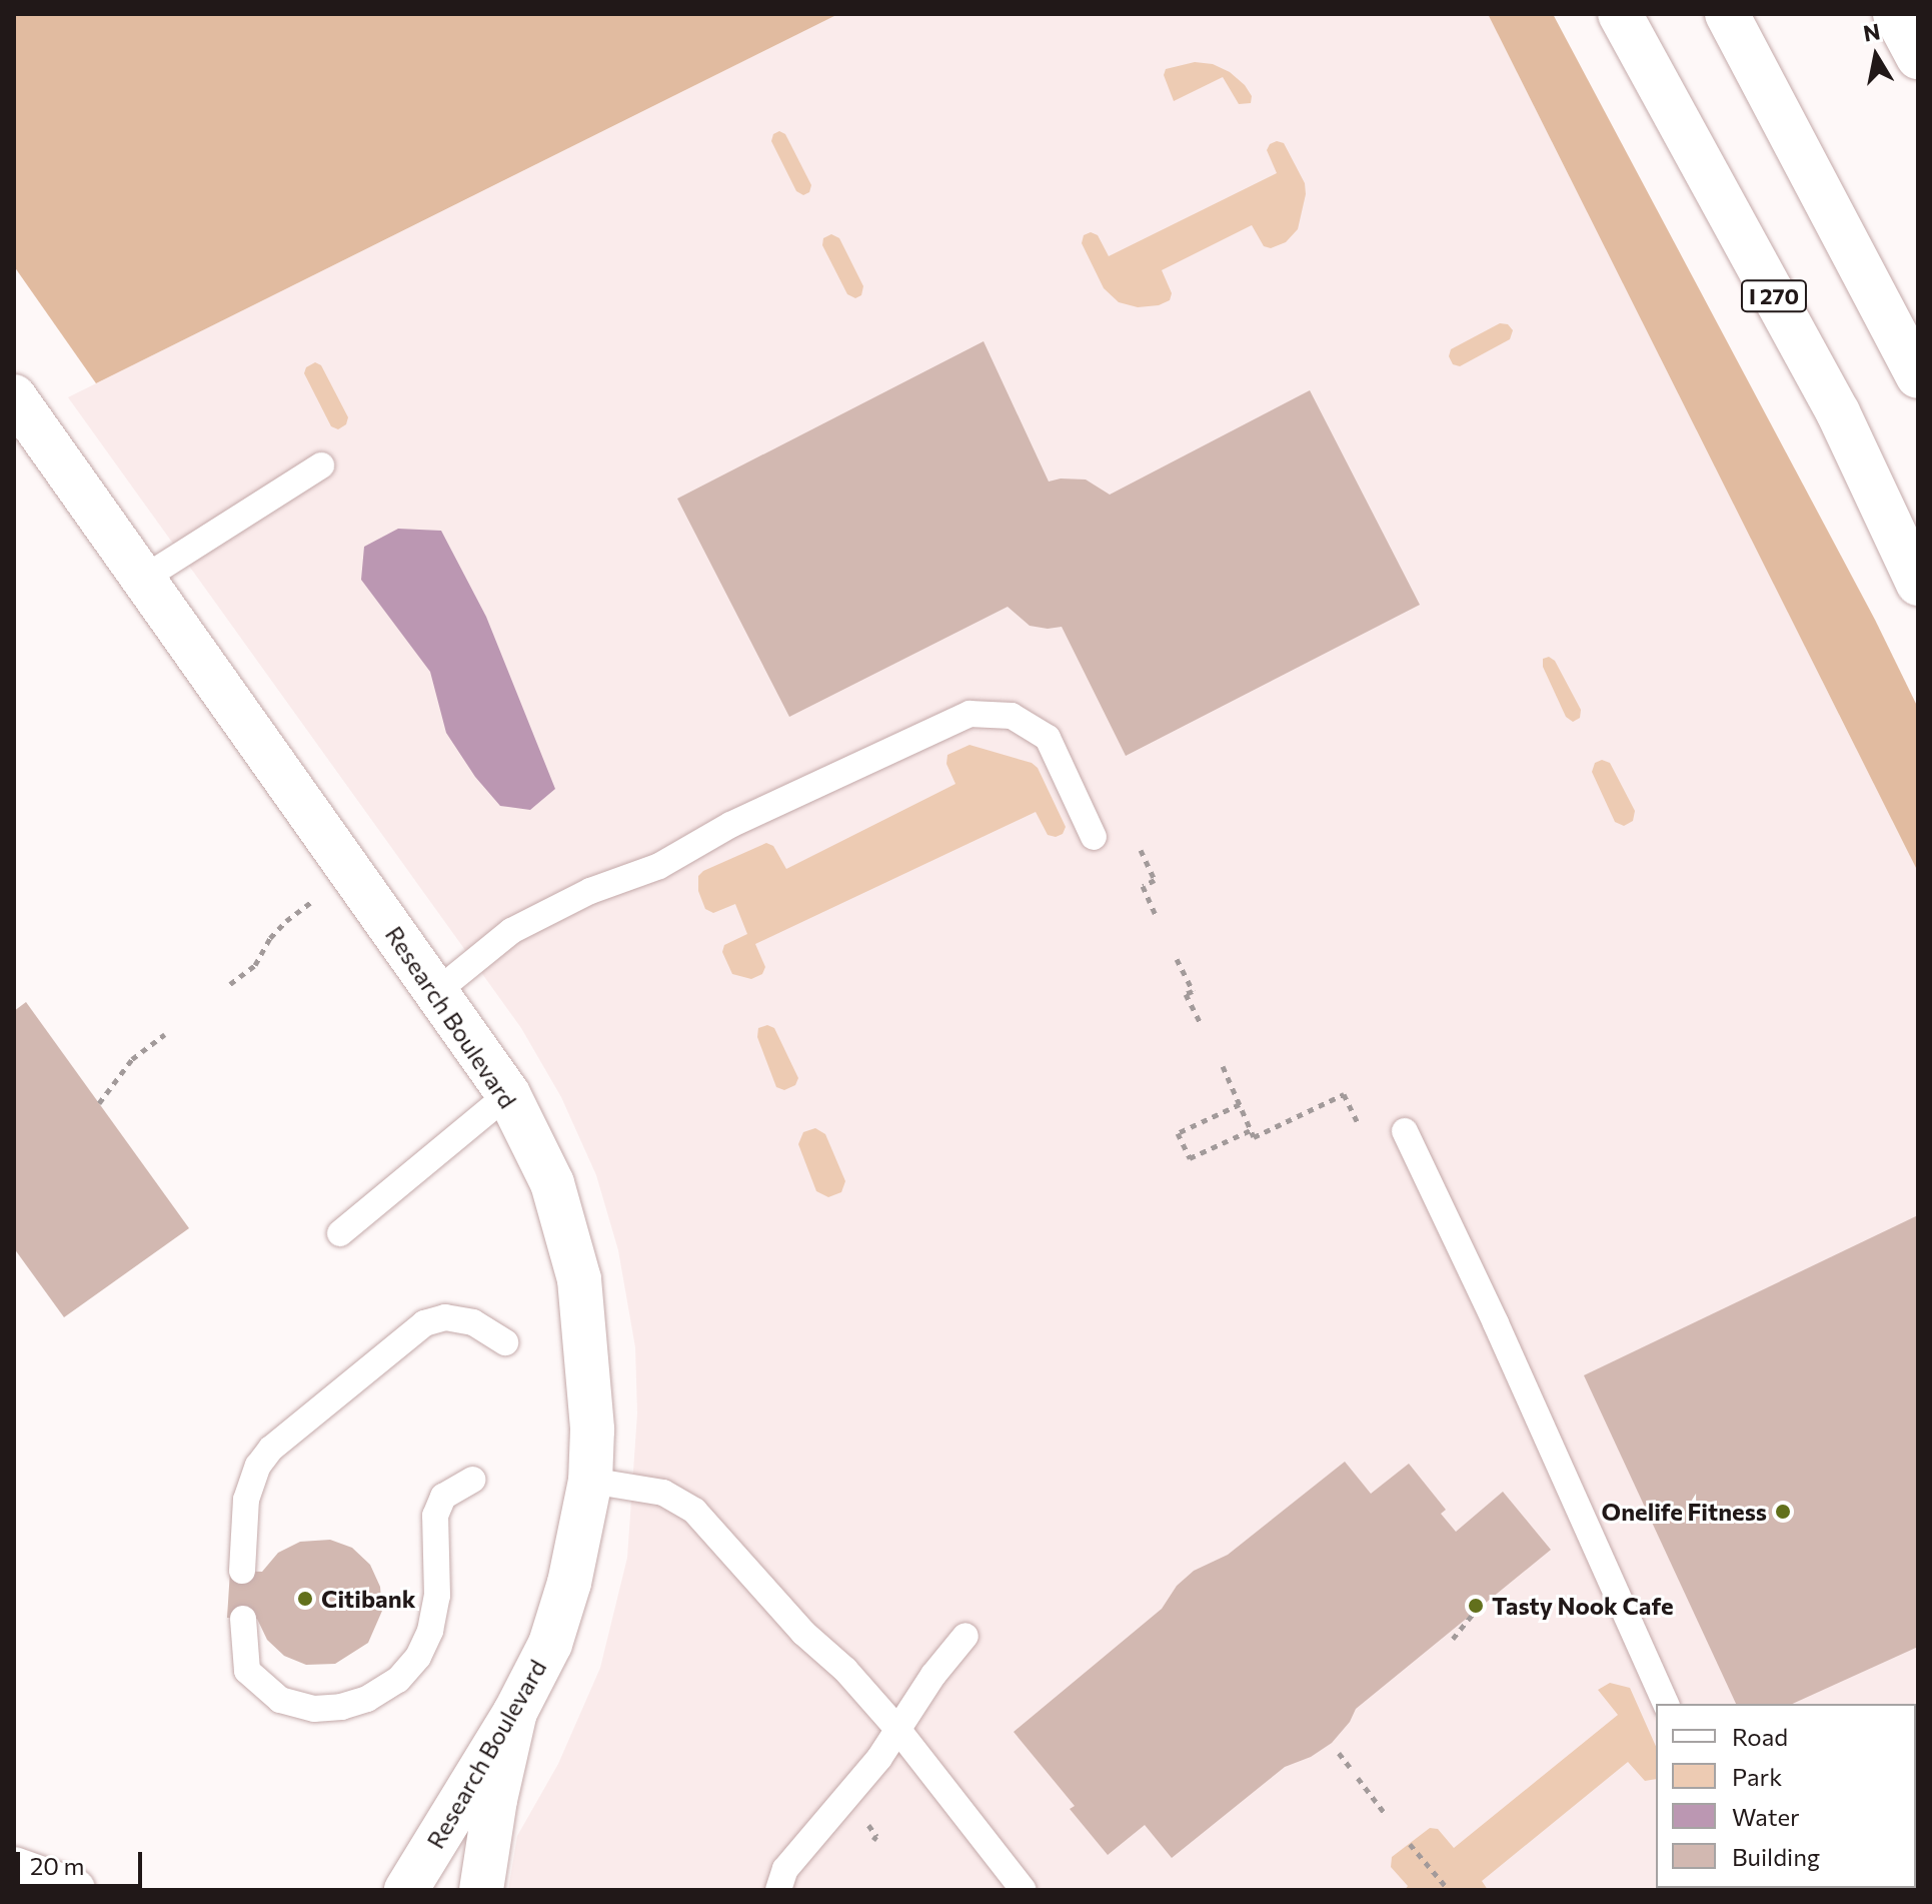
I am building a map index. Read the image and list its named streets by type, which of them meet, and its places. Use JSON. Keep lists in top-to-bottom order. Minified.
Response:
{"streets":{"main road":["I 270","Research Boulevard"]},"places":["Onelife Fitness","Citibank","Tasty Nook Cafe"],"legend":["Road","Park","Water","Building"],"scale_bar":"20 m","north":"top"}
